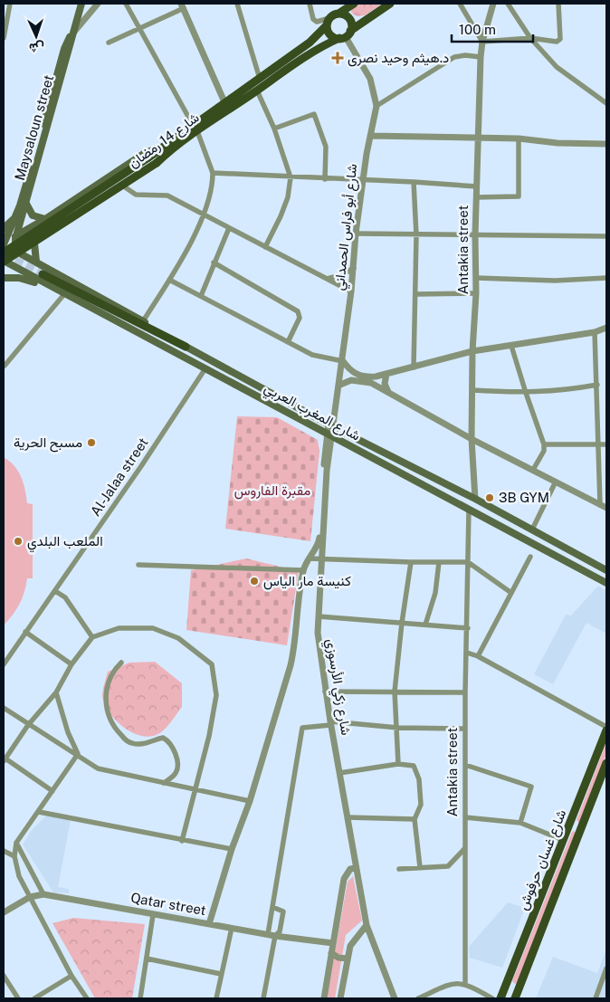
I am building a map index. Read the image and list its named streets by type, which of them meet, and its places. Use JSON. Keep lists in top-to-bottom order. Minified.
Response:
{"streets":{"main road":["Maysaloun street","شارع 14 رمضان","شارع المغرب العربي","شارع غسان حرفوش"],"street":["شارع أبو فراس الحمداني","Antakia street","Al-Jalaa street","شارع زكي الأرسوزي","Qatar street"]},"crossings":[["شارع 14 رمضان","شارع أبو فراس الحمداني"],["شارع 14 رمضان","شارع المغرب العربي"],["شارع أبو فراس الحمداني","شارع المغرب العربي"],["شارع أبو فراس الحمداني","شارع زكي الأرسوزي"],["Antakia street","شارع المغرب العربي"],["شارع المغرب العربي","Al-Jalaa street"],["شارع المغرب العربي","شارع زكي الأرسوزي"]],"parks":["مقبرة الفاروس"],"places":{"health":["د.هيثم وحيد نصرى"],"other":["مسبح الحرية","3B GYM","الملعب البلدي","كنيسة مار الياس"]},"scale_bar":"100 m","north":"bottom"}
